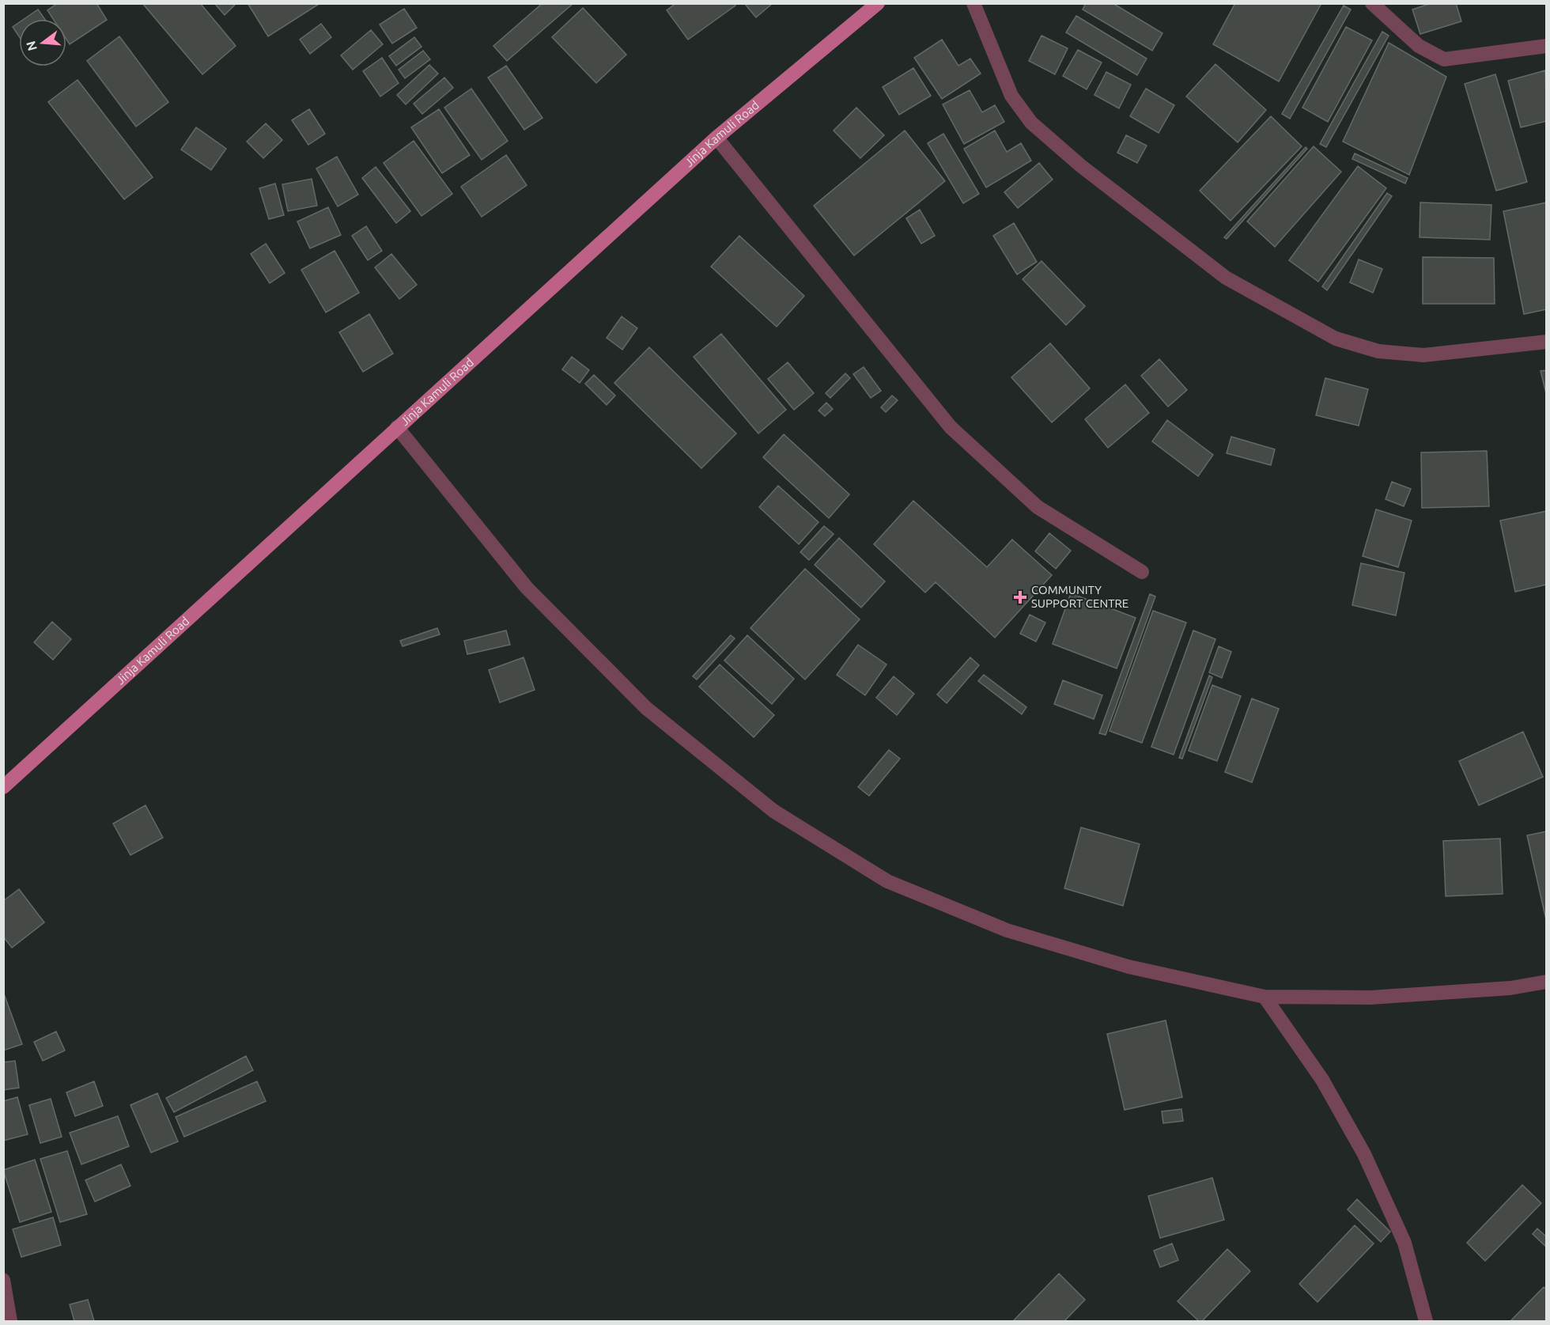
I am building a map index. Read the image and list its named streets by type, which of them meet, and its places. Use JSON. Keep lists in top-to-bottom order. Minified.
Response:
{"streets":{"main road":["Jinja Kamuli Road"]},"places":{"health":["COMMUNITY SUPPORT CENTRE"]},"north":"left"}
